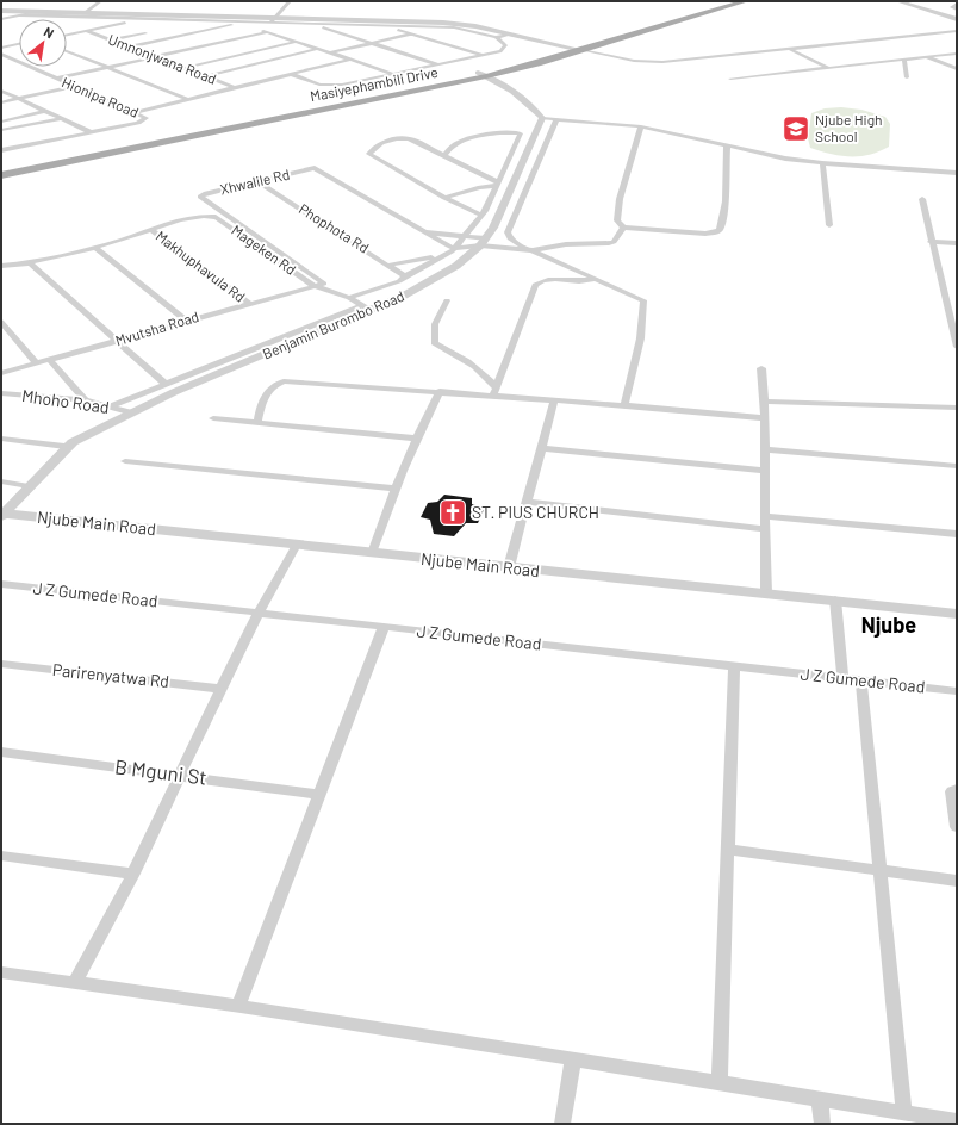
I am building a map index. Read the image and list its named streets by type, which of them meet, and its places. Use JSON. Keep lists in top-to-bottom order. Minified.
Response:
{"streets":{"main road":["Masiyephambili Drive"],"street":["Umnonjwana Road","Hionipa Road","Xhwalile Rd","Phophota Rd","Mageken Rd","Makhuphavula Rd","Benjamin Burombo Road","Mvutsha Road","Mhoho Road","Njube Main Road","J Z Gumede Road","Parirenyatwa Rd","B Mguni St"]},"crossings":[["Xhwalile Rd","Phophota Rd"],["Xhwalile Rd","Mageken Rd"],["Xhwalile Rd","Mvutsha Road"],["Mageken Rd","Makhuphavula Rd"],["Mageken Rd","Benjamin Burombo Road"],["Mageken Rd","Mvutsha Road"],["Makhuphavula Rd","Mvutsha Road"],["Benjamin Burombo Road","Mhoho Road"],["Benjamin Burombo Road","Njube Main Road"]],"districts":["Njube"],"places":{"school or university":["Njube High School"],"church":["ST. PIUS CHURCH"]},"north":"top right"}
